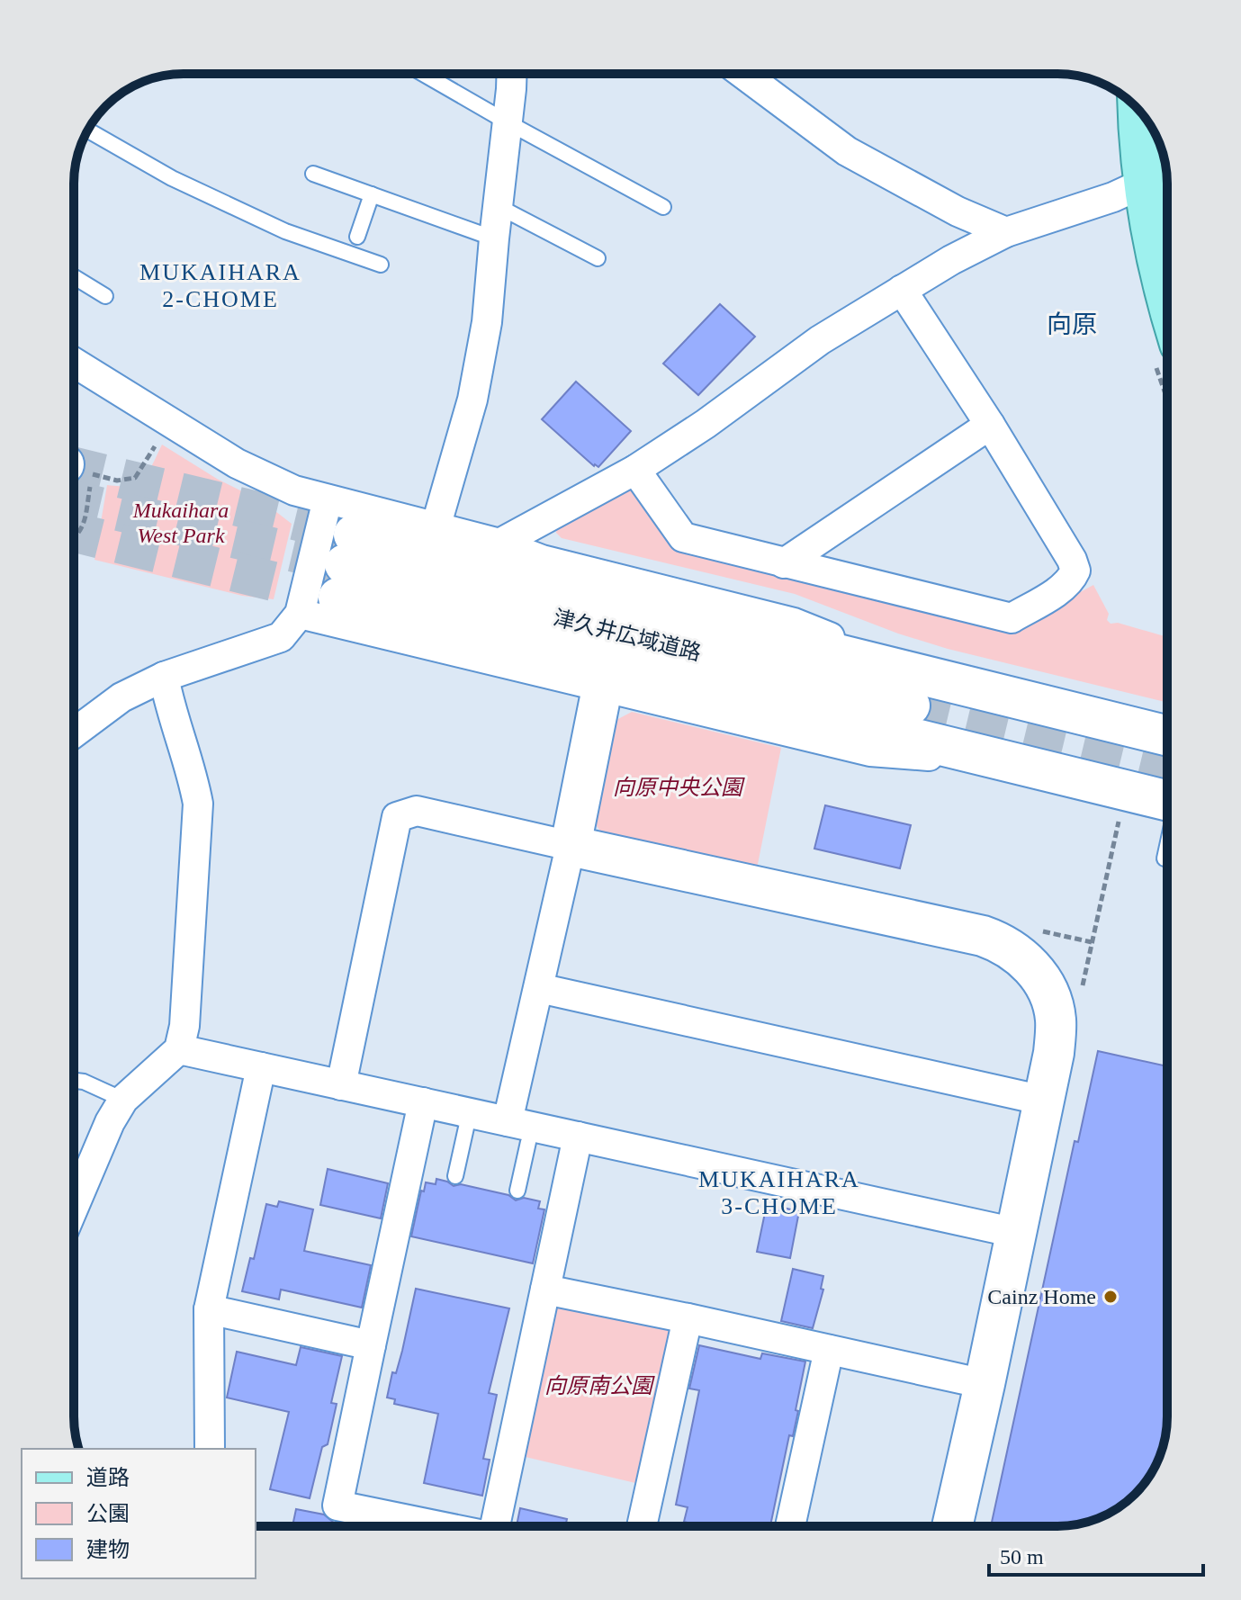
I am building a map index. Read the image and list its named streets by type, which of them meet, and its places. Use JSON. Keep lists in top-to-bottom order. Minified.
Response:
{"districts":["MUKAIHARA 2-CHOME","向原","MUKAIHARA 3-CHOME"],"parks":["Mukaihara West Park","向原中央公園","向原南公園"],"places":["Cainz Home"],"legend":["道路","公園","建物"],"scale_bar":"50 m"}
